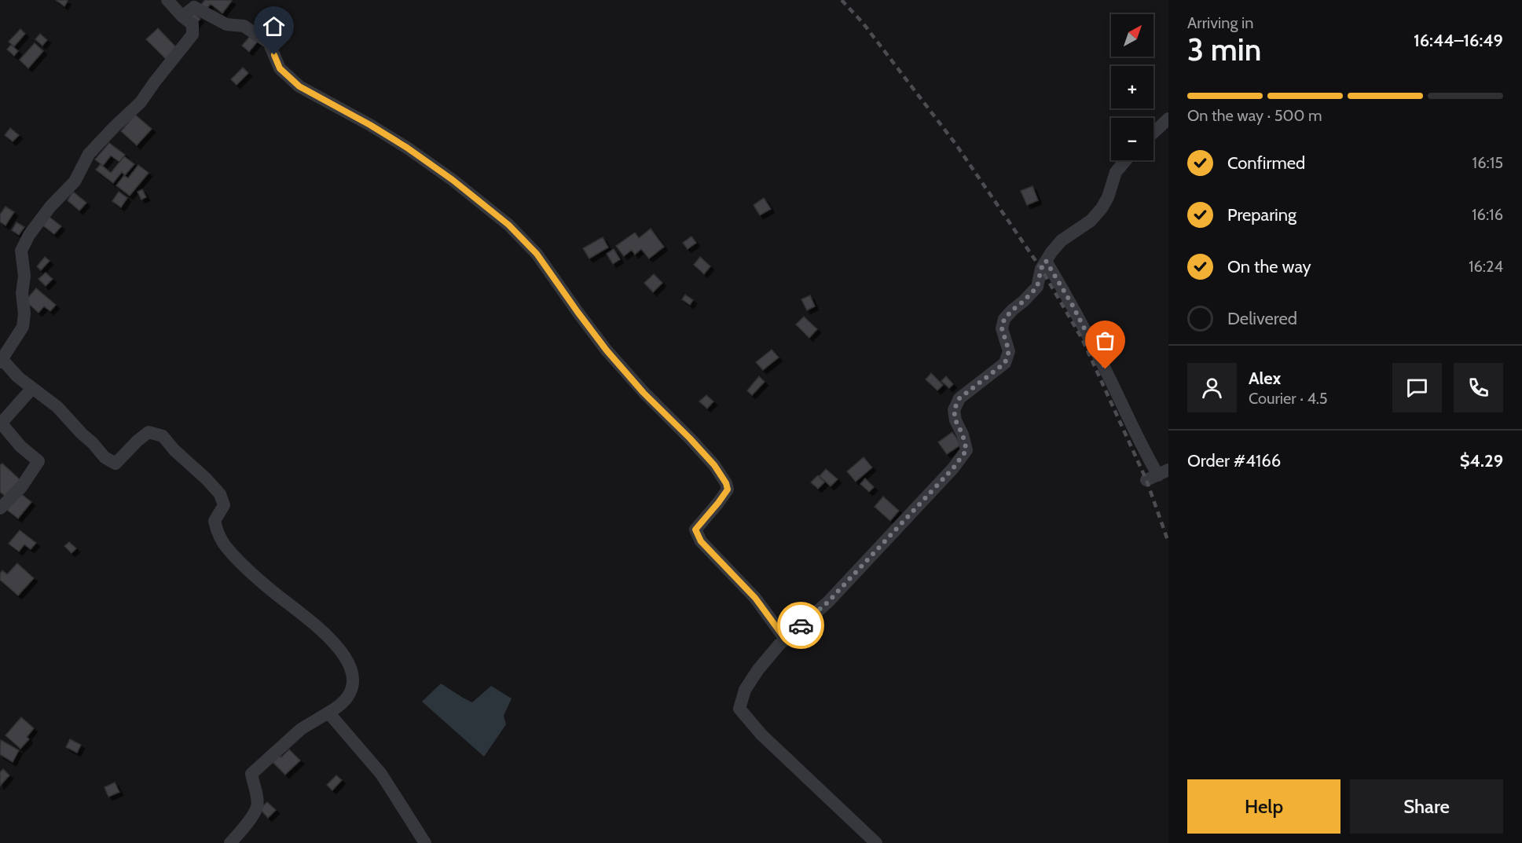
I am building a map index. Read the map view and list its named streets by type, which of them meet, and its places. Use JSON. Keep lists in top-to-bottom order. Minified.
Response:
{"north":"top right","page":{"heading":["3 min","Arriving in","16:44–16:49"],"panel":["Alex","Courier · 4.5","Order #4166","$4.29"],"map_buttons":["+","−"],"bar":"On the way · 500 m","list":[["Confirmed","16:15"],["Preparing","16:16"],["On the way","16:24"],"Delivered"],"buttons":["Help","Share"]}}
